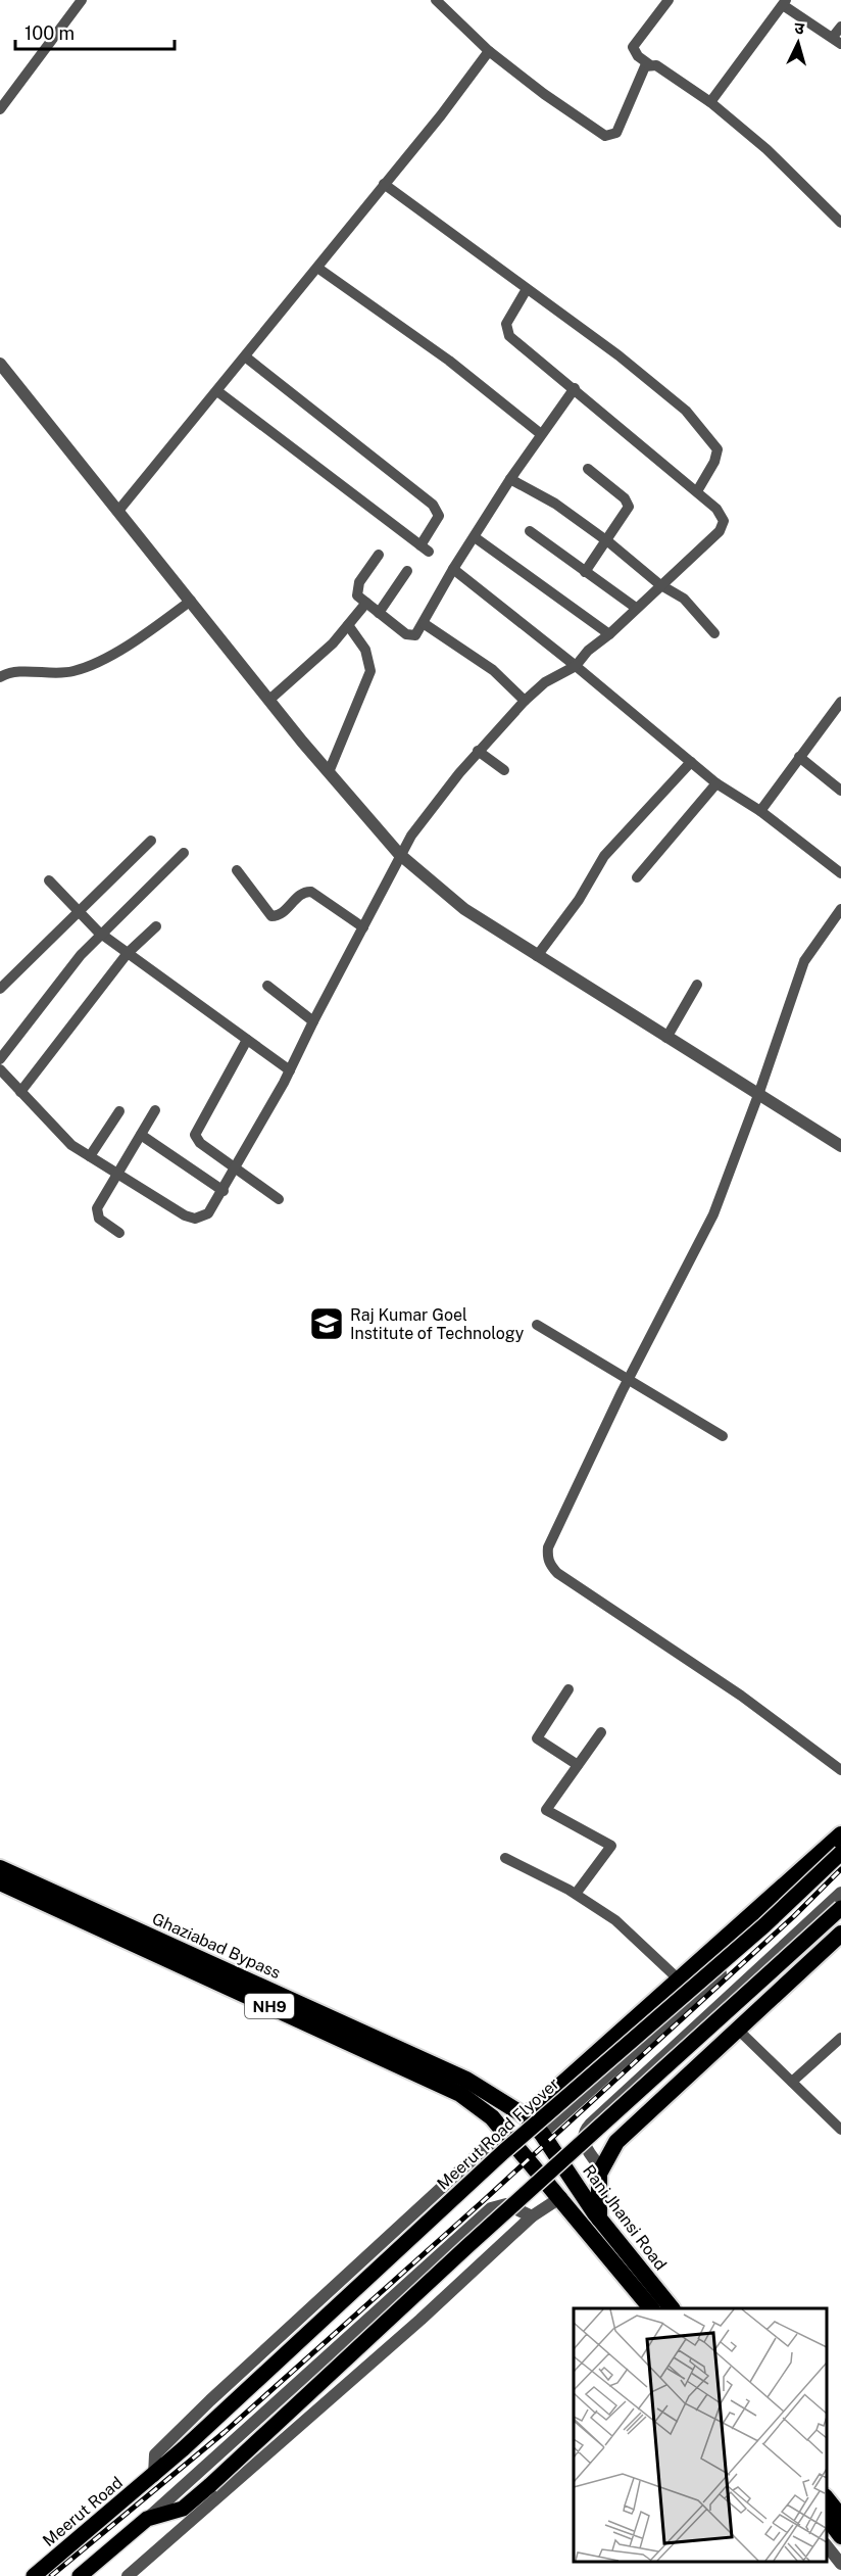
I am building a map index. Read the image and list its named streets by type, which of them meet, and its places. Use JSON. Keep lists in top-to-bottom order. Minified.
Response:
{"streets":{"highway":["Ghaziabad Bypass","NH9","Rani Jhansi Road"],"main road":["Meerut Road Flyover","Meerut Road"]},"crossings":[["Ghaziabad Bypass","NH9"],["Ghaziabad Bypass","Rani Jhansi Road"],["NH9","Rani Jhansi Road"],["Meerut Road Flyover","Meerut Road"]],"places":{"school or university":["Raj Kumar Goel Institute of Technology"]},"scale_bar":"100 m","north":"top"}
